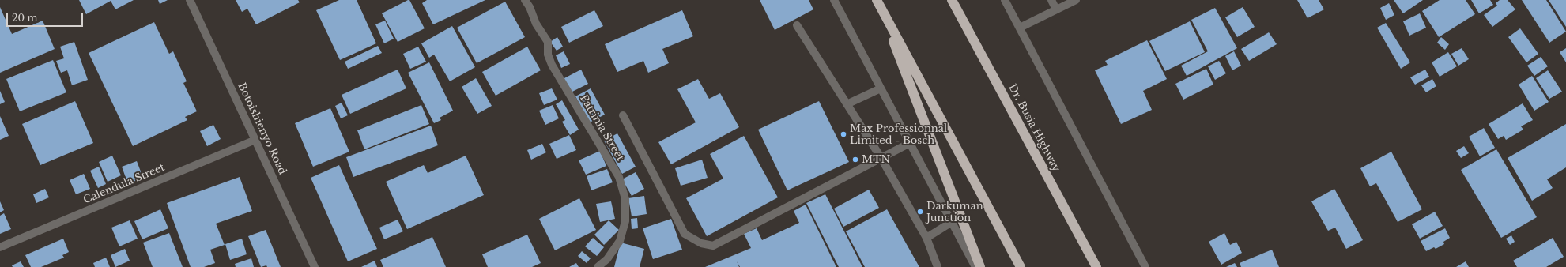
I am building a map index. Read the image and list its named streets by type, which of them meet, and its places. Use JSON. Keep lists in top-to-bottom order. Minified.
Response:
{"streets":{"highway":["Dr. Busia Highway"],"street":["Patrinia Street","Botoishienyo Road","Calendula Street"]},"crossings":[["Botoishienyo Road","Calendula Street"]],"places":["Max Professionnal Limited - Bosch","MTN","Darkuman Junction"],"scale_bar":"20 m"}
